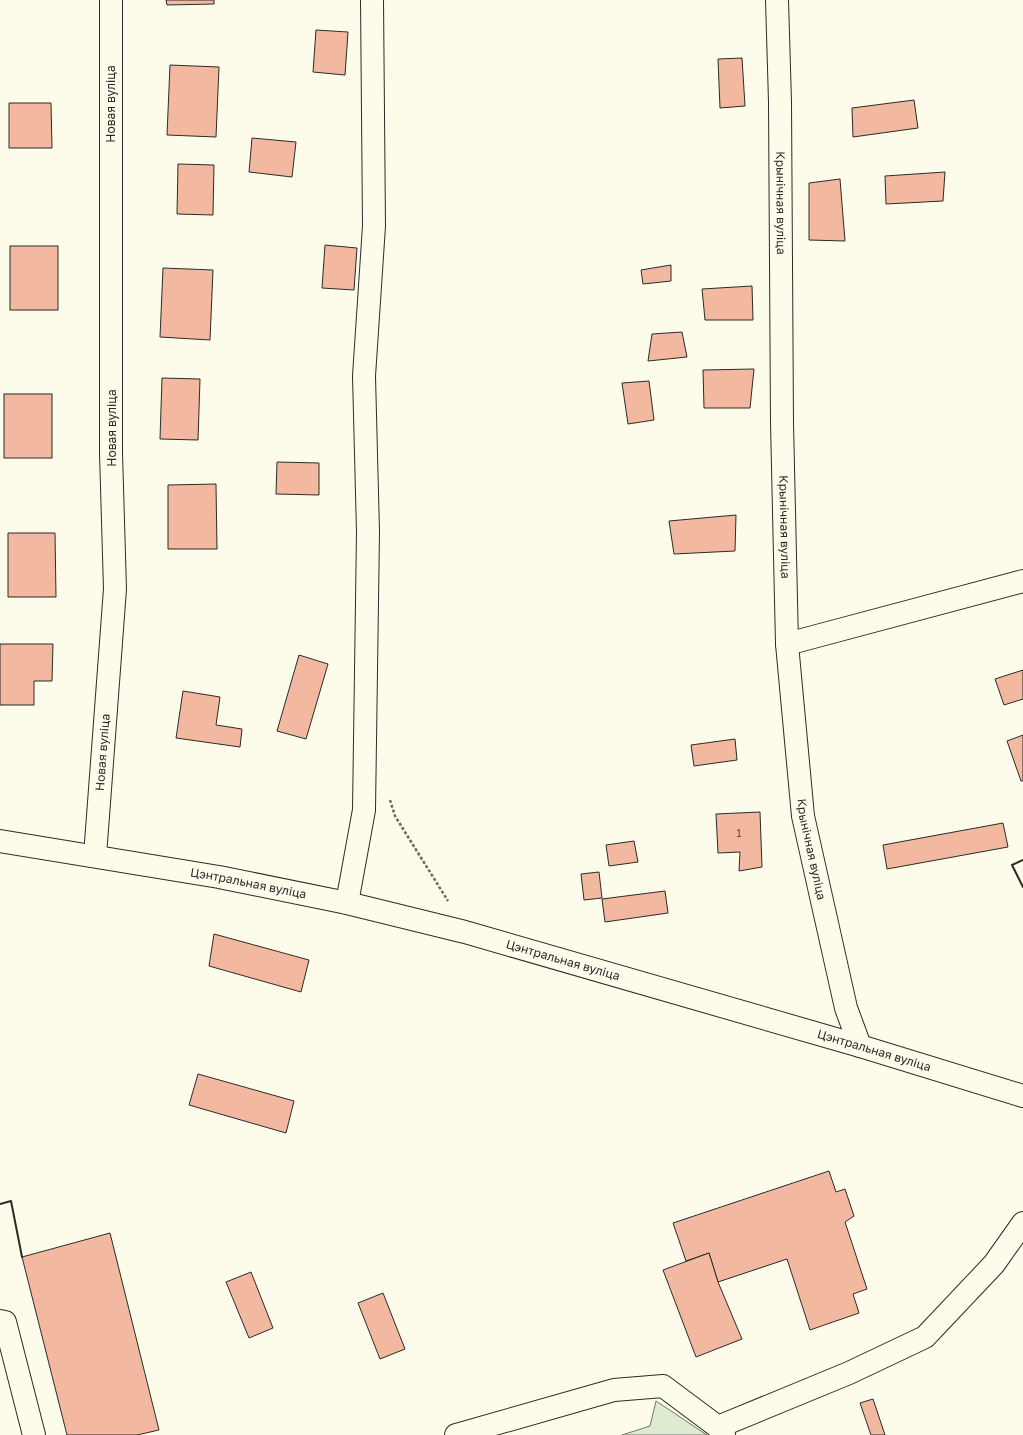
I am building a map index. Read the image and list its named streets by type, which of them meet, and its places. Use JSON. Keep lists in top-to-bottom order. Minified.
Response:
{"streets":{"street":["Новая вуліца","Крынічная вуліца","Цэнтральная вуліца"]},"crossings":[["Новая вуліца","Цэнтральная вуліца"],["Крынічная вуліца","Цэнтральная вуліца"]],"house_numbers":["1"]}
